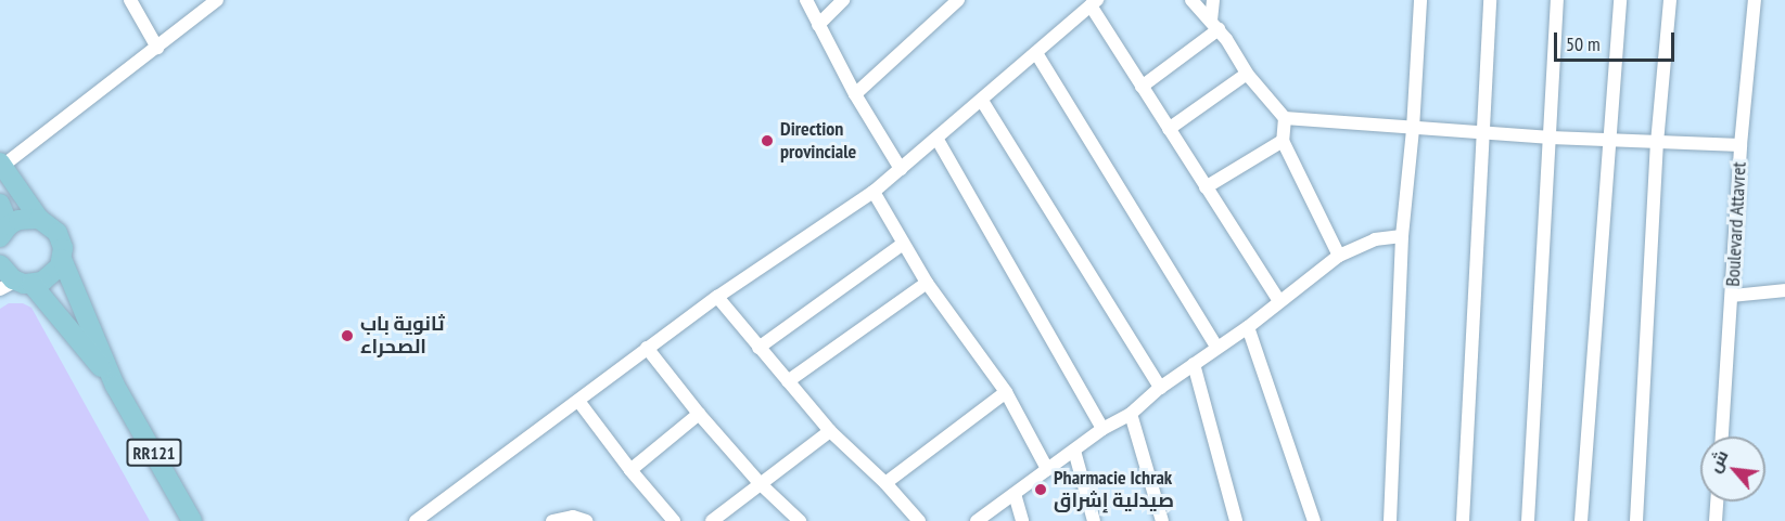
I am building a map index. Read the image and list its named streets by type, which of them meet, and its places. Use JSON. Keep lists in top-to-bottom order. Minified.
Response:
{"streets":{"main road":["RR121"],"street":["Boulevard Attavret"]},"places":["Direction provinciale","ثانوية باب الصحراء","Pharmacie Ichrak صيدلية إشراق"],"scale_bar":"50 m","north":"top left"}
